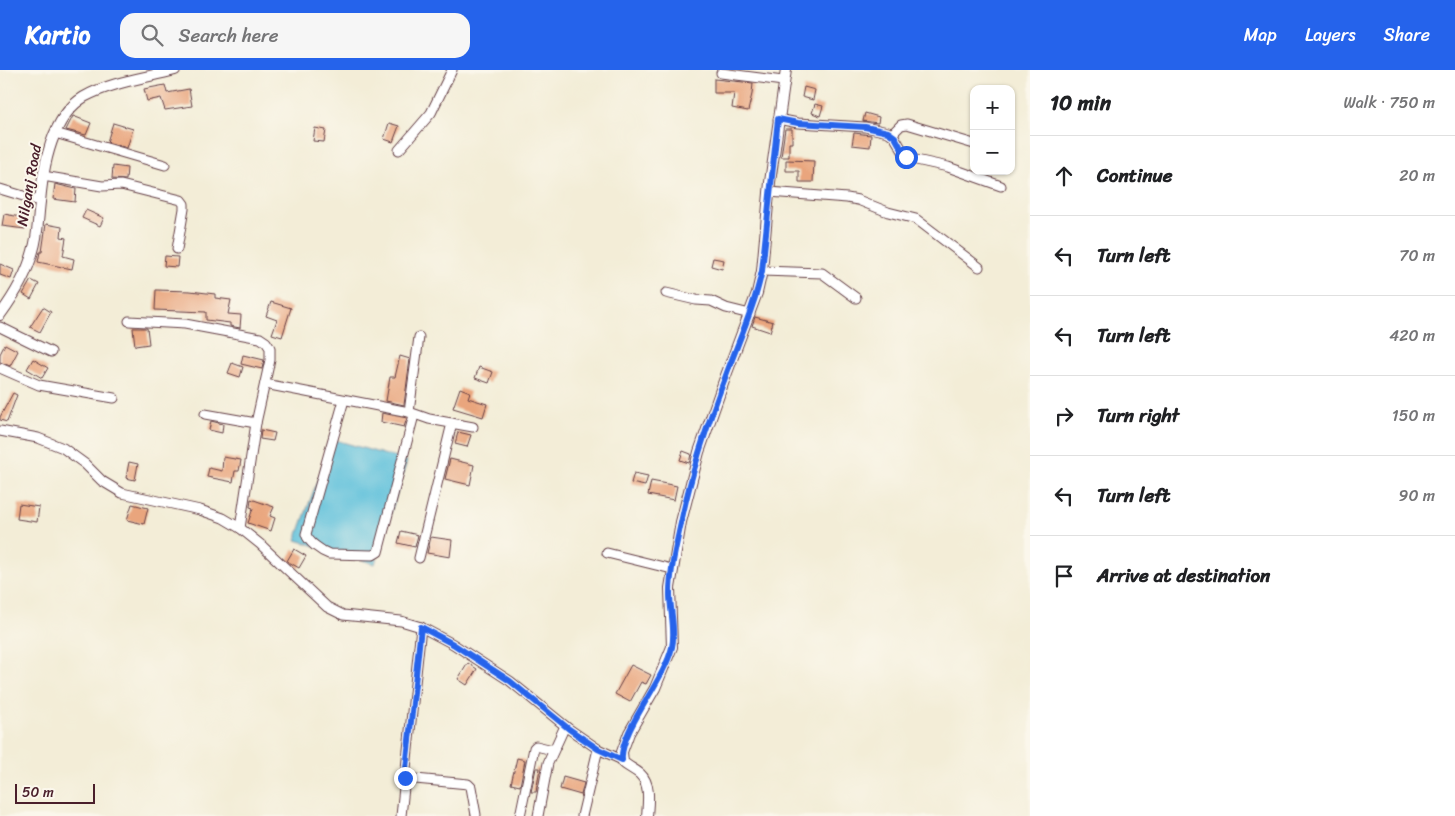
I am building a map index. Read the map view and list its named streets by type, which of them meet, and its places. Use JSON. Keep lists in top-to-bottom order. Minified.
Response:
{"streets":{"street":["Nilganj Road"]},"scale_bar":"50 m","page":{"header":"Kartio","search":"Search here","nav":["Map","Layers","Share"],"heading":["10 min","Walk · 750 m"],"map_buttons":["+","−"],"list":[["Continue","20 m"],["Turn left","70 m"],["Turn left","420 m"],["Turn right","150 m"],["Turn left","90 m"],"Arrive at destination"],"scale":"50 m"}}
